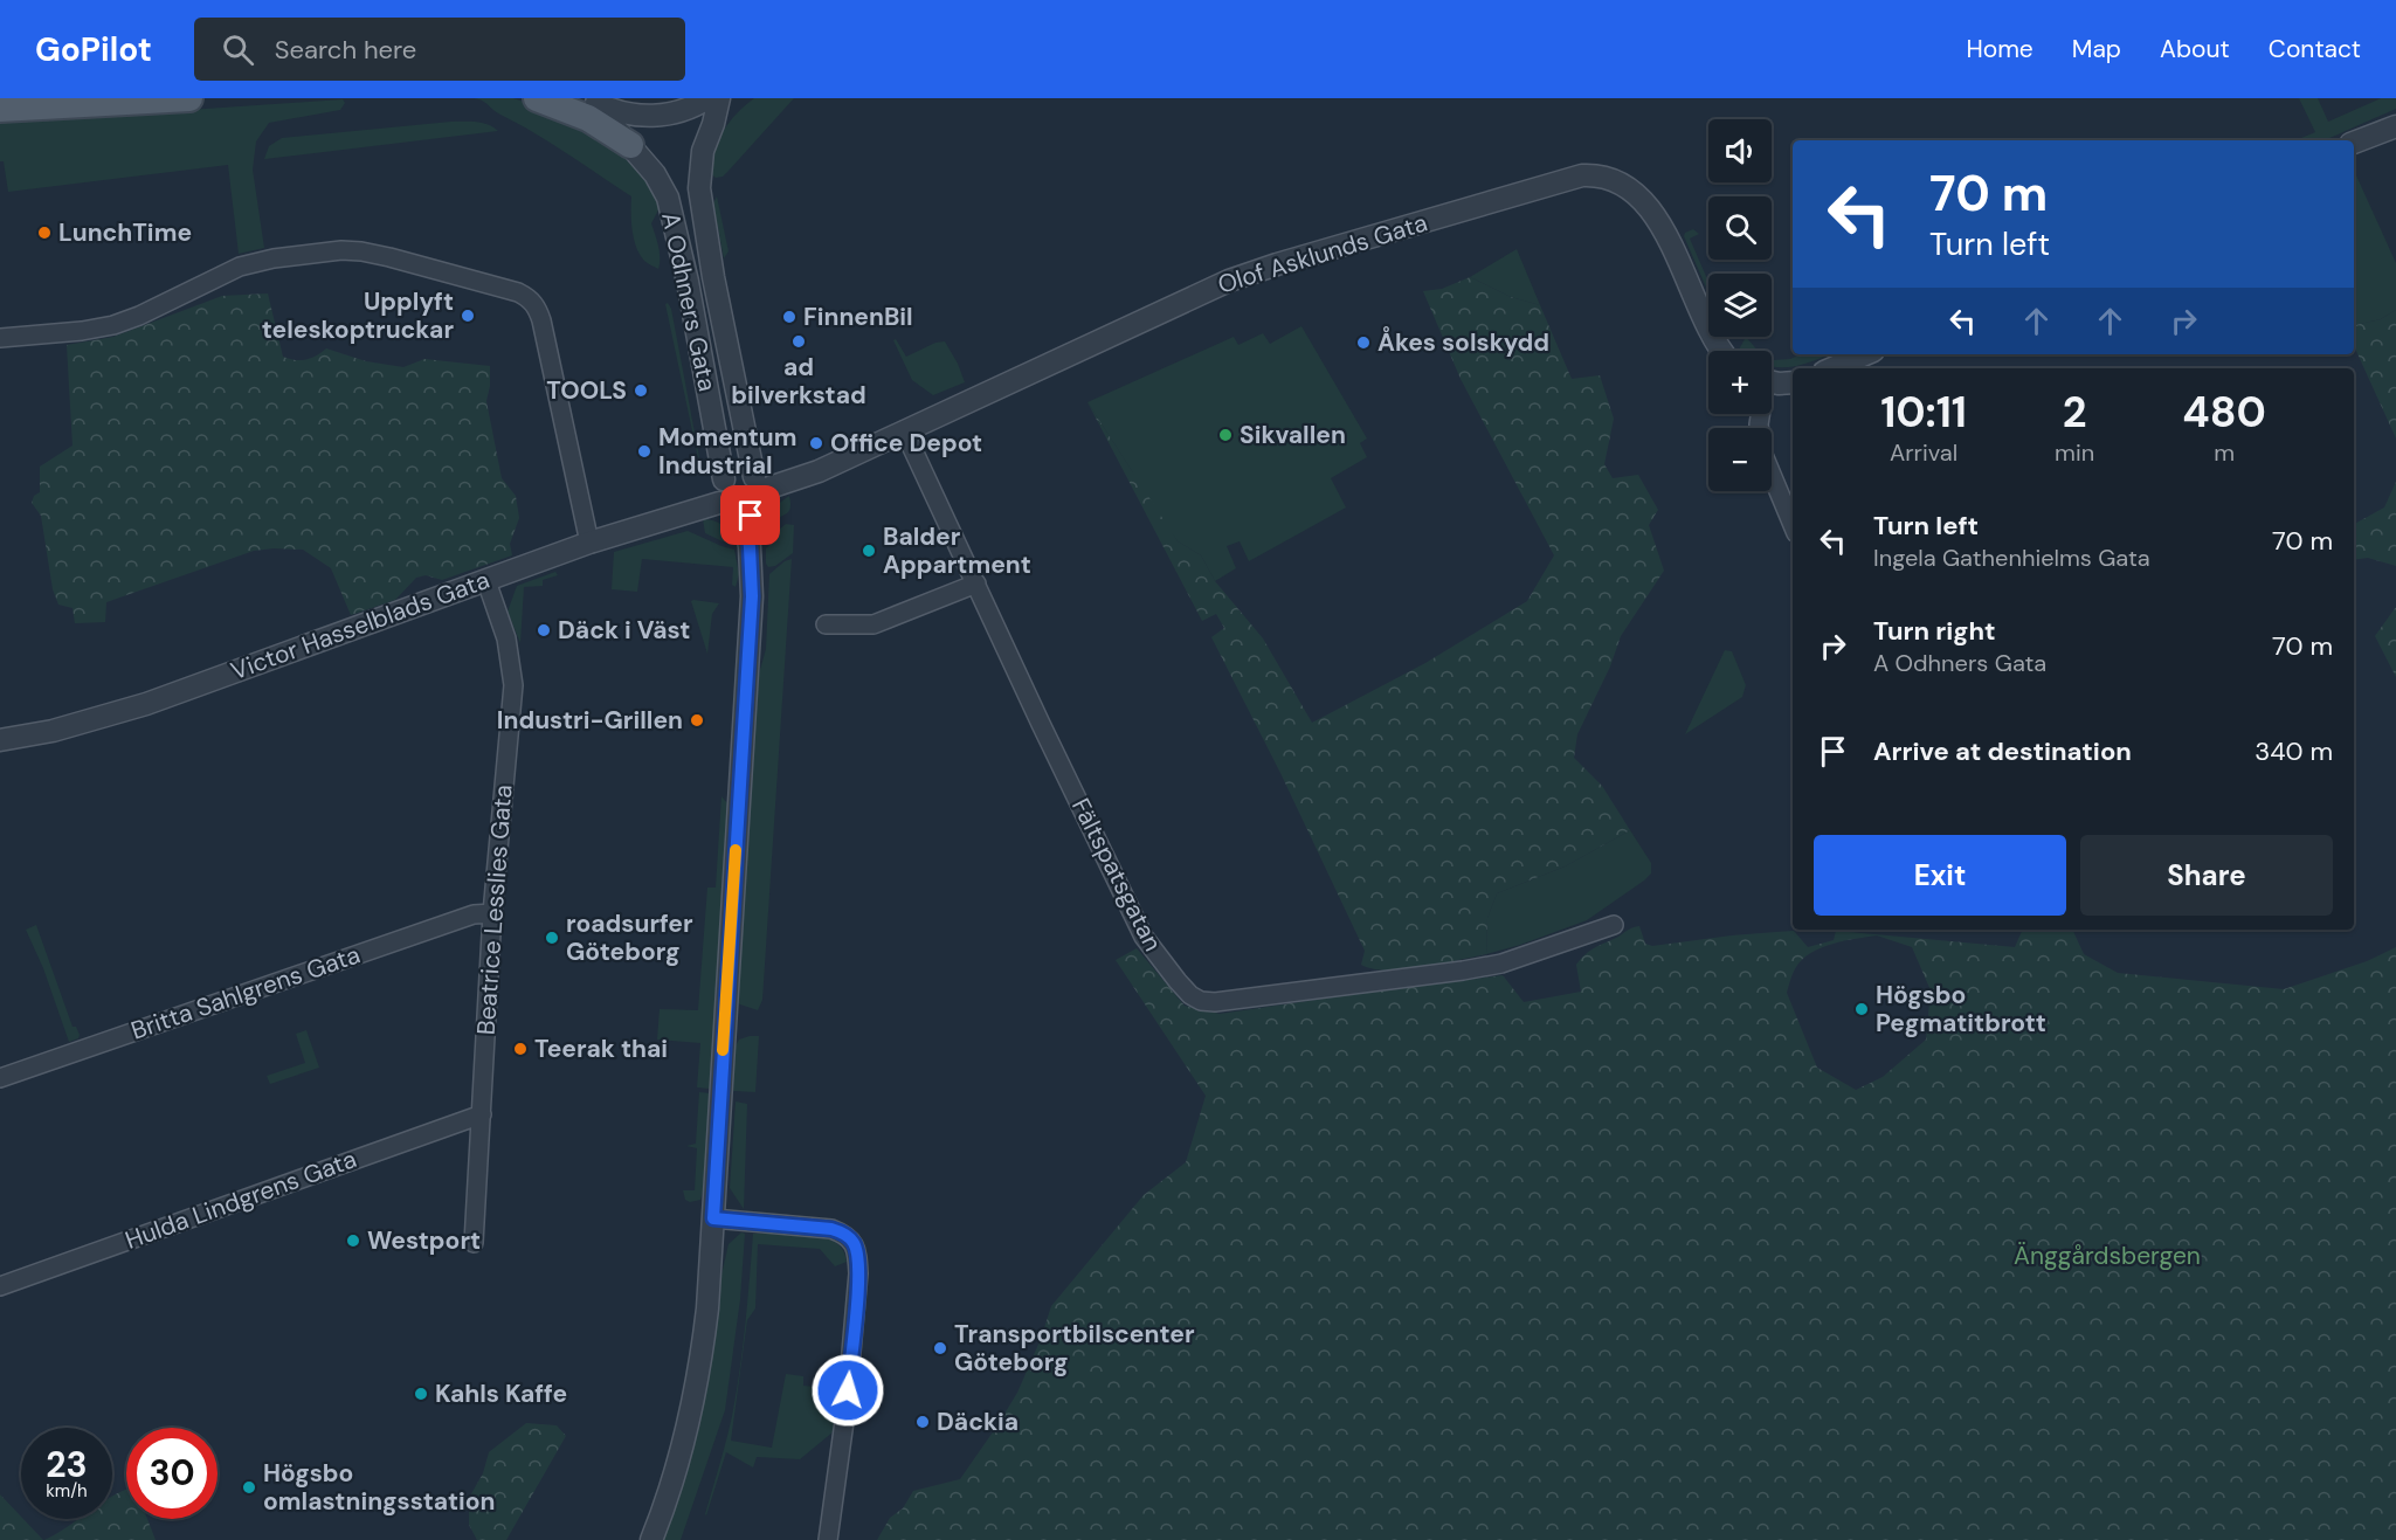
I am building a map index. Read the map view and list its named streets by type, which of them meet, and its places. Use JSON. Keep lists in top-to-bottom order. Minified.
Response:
{"streets":{"street":["Olof Asklunds Gata","A Odhners Gata","Victor Hasselblads Gata","Fältspatsgatan","Beatrice Lesslies Gata","Britta Sahlgrens Gata","Hulda Lindgrens Gata"]},"crossings":[["Olof Asklunds Gata","A Odhners Gata"],["Olof Asklunds Gata","Victor Hasselblads Gata"],["Olof Asklunds Gata","Fältspatsgatan"],["A Odhners Gata","Victor Hasselblads Gata"],["Victor Hasselblads Gata","Beatrice Lesslies Gata"],["Beatrice Lesslies Gata","Britta Sahlgrens Gata"],["Beatrice Lesslies Gata","Hulda Lindgrens Gata"]],"parks":["Änggårdsbergen"],"places":["LunchTime","Upplyft teleskoptruckar","FinnenBil","ad bilverkstad","Åkes solskydd","TOOLS","Sikvallen","Office Depot","Momentum Industrial","Balder Appartment","Däck i Väst","Industri-Grillen","roadsurfer Göteborg","Högsbo Pegmatitbrott","Teerak thai","Westport","Transportbilscenter Göteborg","Kahls Kaffe","Däckia","Högsbo omlastningsstation"],"page":{"header":"GoPilot","search":"Search here","nav":["Home","Map","About","Contact"],"map_buttons":["+","−"],"turn":["70 m","Turn left"],"eta":["10:11","Arrival","2","min","480","m"],"list":[{"name":"Turn left","note":"Ingela Gathenhielms Gata","value":"70 m"},{"name":"Turn right","note":"A Odhners Gata","value":"70 m"},{"name":"Arrive at destination","value":"340 m"}],"buttons":["Exit","Share"],"speed":"23 km/h","limit":"30"}}
